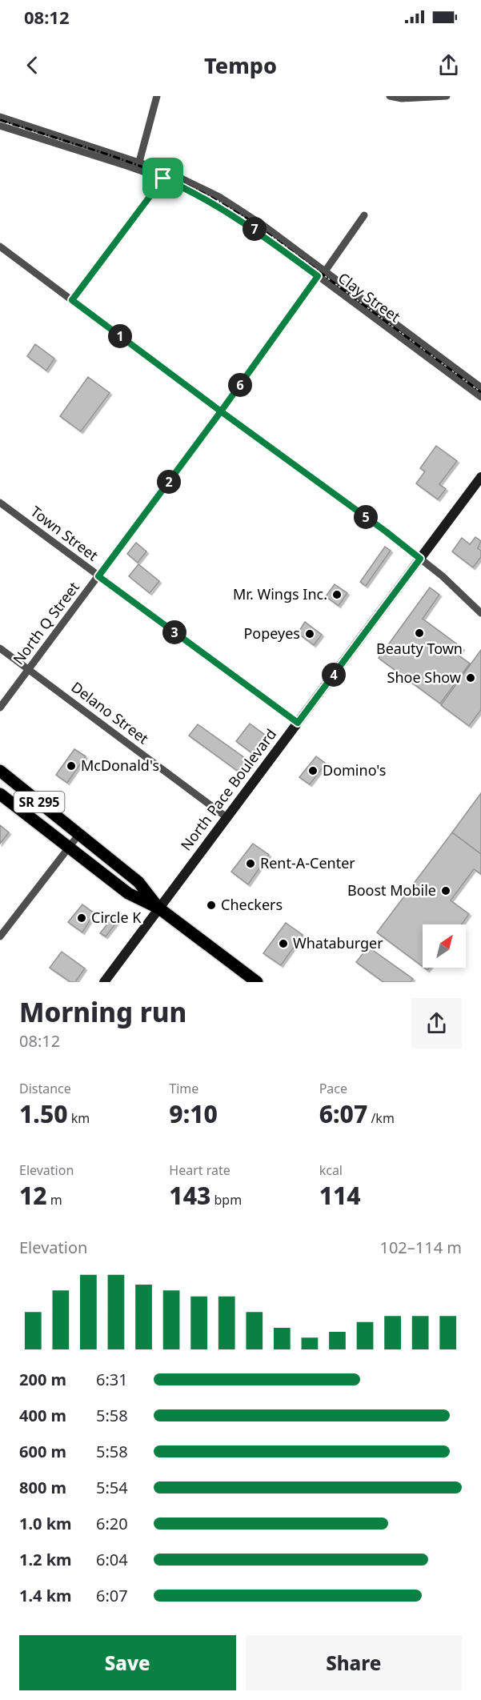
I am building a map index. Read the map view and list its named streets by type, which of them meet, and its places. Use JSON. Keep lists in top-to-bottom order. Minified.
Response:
{"streets":{"main road":["North Pace Boulevard","SR 295"],"street":["Clay Street","Town Street","North Q Street","Delano Street"]},"crossings":[["Clay Street","North Q Street"],["Town Street","North Q Street"],["Town Street","North Pace Boulevard"],["North Q Street","Delano Street"],["Delano Street","North Pace Boulevard"],["North Pace Boulevard","SR 295"]],"places":["Mr. Wings Inc.","Beauty Town","Popeyes","Shoe Show","McDonald's","Domino's","Rent-A-Center","Boost Mobile","Checkers","Circle K","Whataburger"],"north":"top right","page":{"status":"08:12","header":"Tempo","pins":["7","1","6","2","5","3","4"],"heading":["Morning run","08:12"],"stats":[["Distance","1.50 km"],["Time","9:10"],["Pace","6:07 /km"],["Elevation","12 m"],["Heart rate","143 bpm"],["kcal","114"]],"chart":["Elevation","102–114 m"],"list":[{"name":"200 m","note":"6:31"},{"name":"400 m","note":"5:58"},{"name":"600 m","note":"5:58"},{"name":"800 m","note":"5:54"},{"name":"1.0 km","note":"6:20"},{"name":"1.2 km","note":"6:04"},{"name":"1.4 km","note":"6:07"}],"buttons":["Save","Share"]}}
